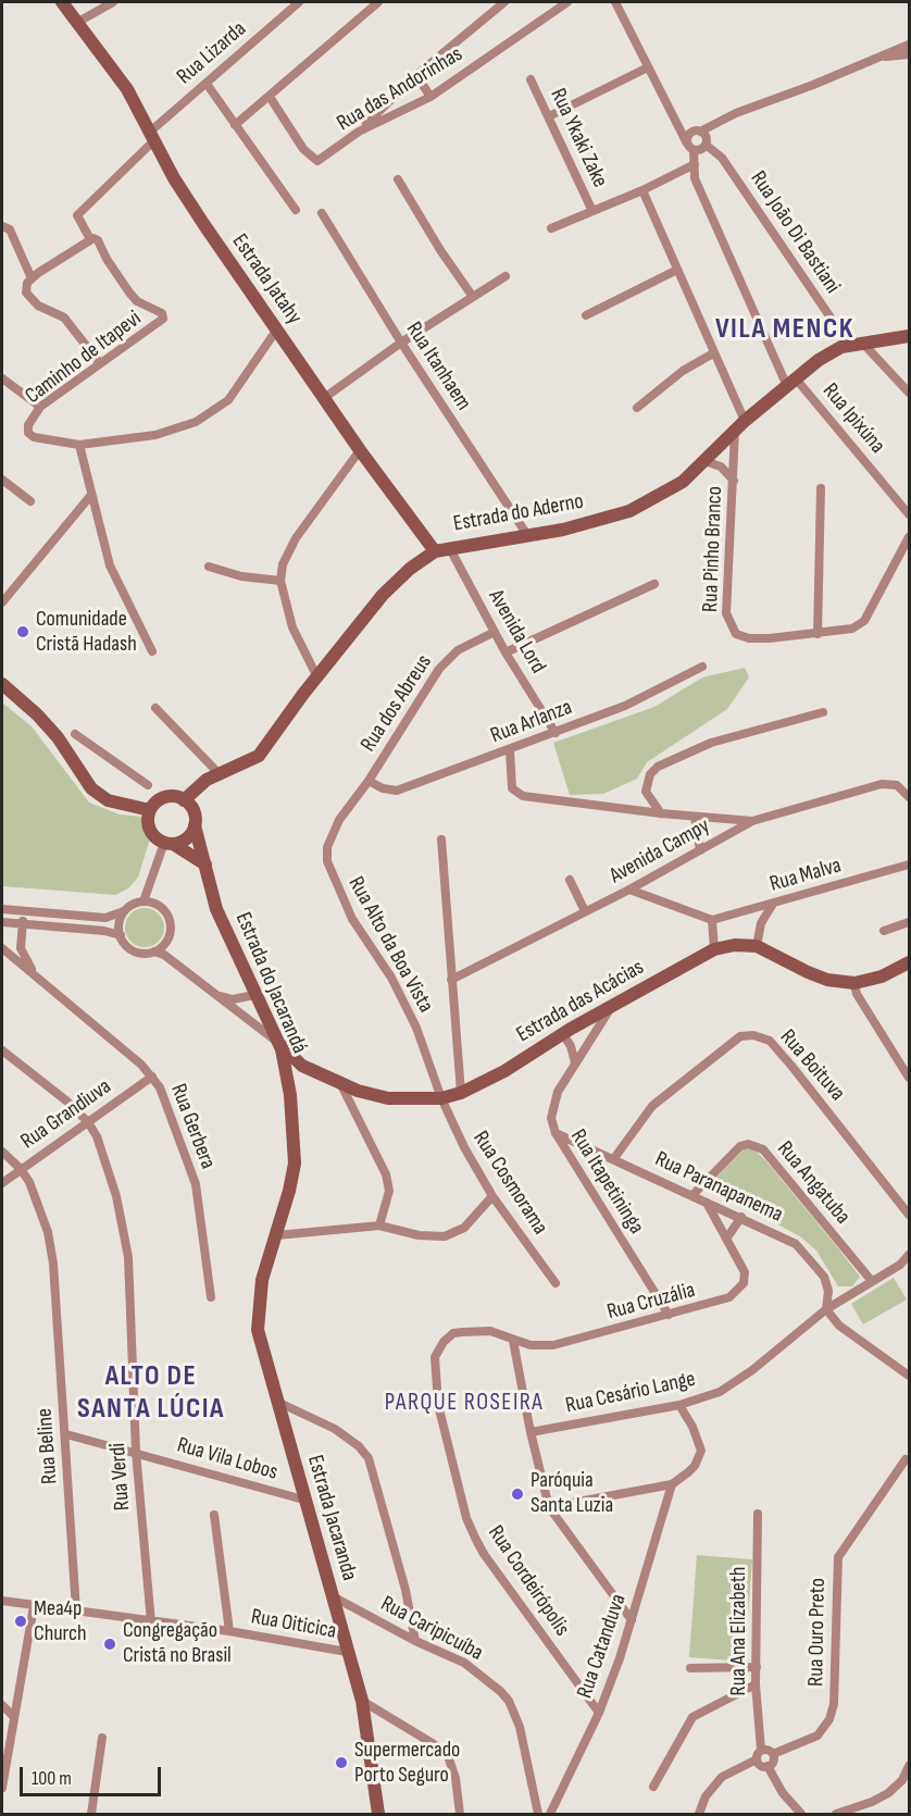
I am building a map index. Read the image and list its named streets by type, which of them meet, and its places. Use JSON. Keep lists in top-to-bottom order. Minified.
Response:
{"streets":{"main road":["Estrada Jatahy","Estrada do Aderno","Estrada do Jacarandá","Estrada das Acácias","Estrada Jacaranda"],"street":["Rua Lizarda","Rua das Andorinhas","Rua Ykaki Zake","Rua João Di Bastiani","Caminho de Itapevi","Rua Itanhaem","Rua Ipixúna","Rua Pinho Branco","Avenida Lord","Rua dos Abreus","Rua Arlanza","Avenida Campy","Rua Malva","Rua Alto da Boa Vista","Rua Boituva","Rua Grandiuva","Rua Gerbera","Rua Itapetininga","Rua Cosmorama","Rua Angatuba","Rua Paranapanema","Rua Cruzália","Rua Cesário Lange","Rua Beline","Rua Vila Lobos","Rua Verdi","Rua Cordeirópolis","Rua Oiticica","Rua Caripicuíba","Rua Ana Elizabeth","Rua Ouro Preto","Rua Catanduva"]},"crossings":[["Rua Lizarda","Estrada Jatahy"],["Rua Lizarda","Caminho de Itapevi"],["Rua João Di Bastiani","Rua Ipixúna"],["Rua João Di Bastiani","Estrada do Aderno"],["Estrada Jatahy","Estrada do Aderno"],["Rua Itanhaem","Estrada do Aderno"],["Rua Ipixúna","Estrada do Aderno"],["Estrada do Aderno","Rua Pinho Branco"],["Estrada do Aderno","Avenida Lord"],["Estrada do Aderno","Estrada do Jacarandá"],["Avenida Lord","Rua dos Abreus"],["Avenida Lord","Rua Arlanza"],["Rua dos Abreus","Rua Arlanza"],["Rua dos Abreus","Rua Alto da Boa Vista"],["Rua Arlanza","Rua Alto da Boa Vista"],["Rua Alto da Boa Vista","Estrada das Acácias"],["Rua Alto da Boa Vista","Rua Cosmorama"],["Estrada do Jacarandá","Estrada das Acácias"],["Estrada do Jacarandá","Estrada Jacaranda"],["Estrada das Acácias","Rua Itapetininga"],["Estrada das Acácias","Rua Cosmorama"],["Rua Boituva","Rua Paranapanema"],["Rua Grandiuva","Rua Gerbera"],["Rua Grandiuva","Rua Beline"],["Rua Grandiuva","Rua Verdi"],["Rua Itapetininga","Rua Paranapanema"],["Rua Itapetininga","Rua Cruzália"],["Rua Angatuba","Rua Paranapanema"],["Rua Paranapanema","Rua Cruzália"],["Rua Paranapanema","Rua Cesário Lange"],["Rua Cruzália","Rua Cordeirópolis"],["Rua Beline","Rua Vila Lobos"],["Rua Beline","Rua Oiticica"],["Rua Vila Lobos","Rua Verdi"],["Rua Vila Lobos","Estrada Jacaranda"],["Rua Verdi","Rua Oiticica"],["Estrada Jacaranda","Rua Oiticica"],["Estrada Jacaranda","Rua Caripicuíba"],["Rua Cordeirópolis","Rua Catanduva"],["Rua Ana Elizabeth","Rua Ouro Preto"]],"districts":["VILA MENCK","ALTO DE SANTA LÚCIA","PARQUE ROSEIRA"],"places":["Comunidade Cristã Hadash","Paróquia Santa Luzia","Mea4p Church","Congregação Cristã no Brasil","Supermercado Porto Seguro"],"scale_bar":"100 m"}
